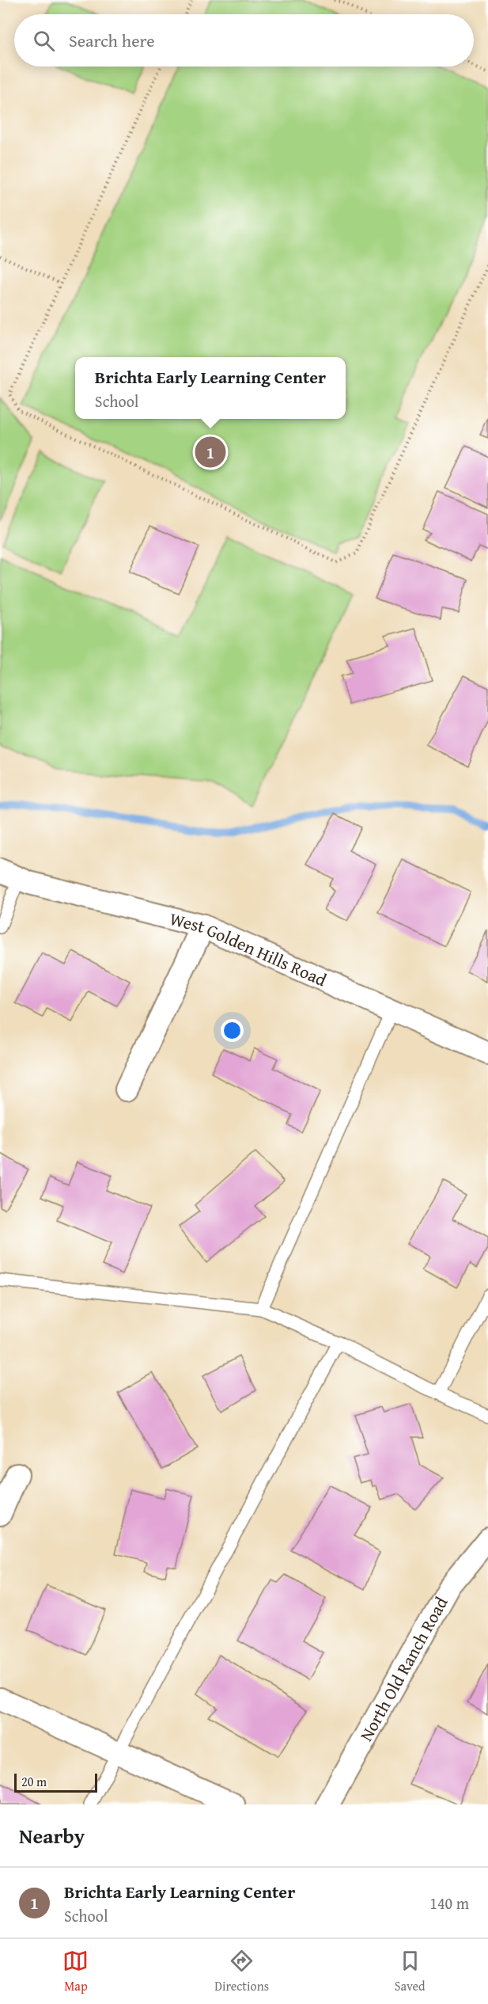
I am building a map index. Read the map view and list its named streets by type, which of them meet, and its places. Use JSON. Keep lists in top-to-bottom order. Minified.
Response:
{"streets":{"street":["West Golden Hills Road","North Old Ranch Road"]},"scale_bar":"20 m","page":{"search":"Search here","popup":["Brichta Early Learning Center","School"],"pins":"1","scale":"20 m","heading":"Nearby","list":[{"mark":"1","name":"Brichta Early Learning Center","note":"School","value":"140 m"}],"nav":["Map","Directions","Saved"]}}
